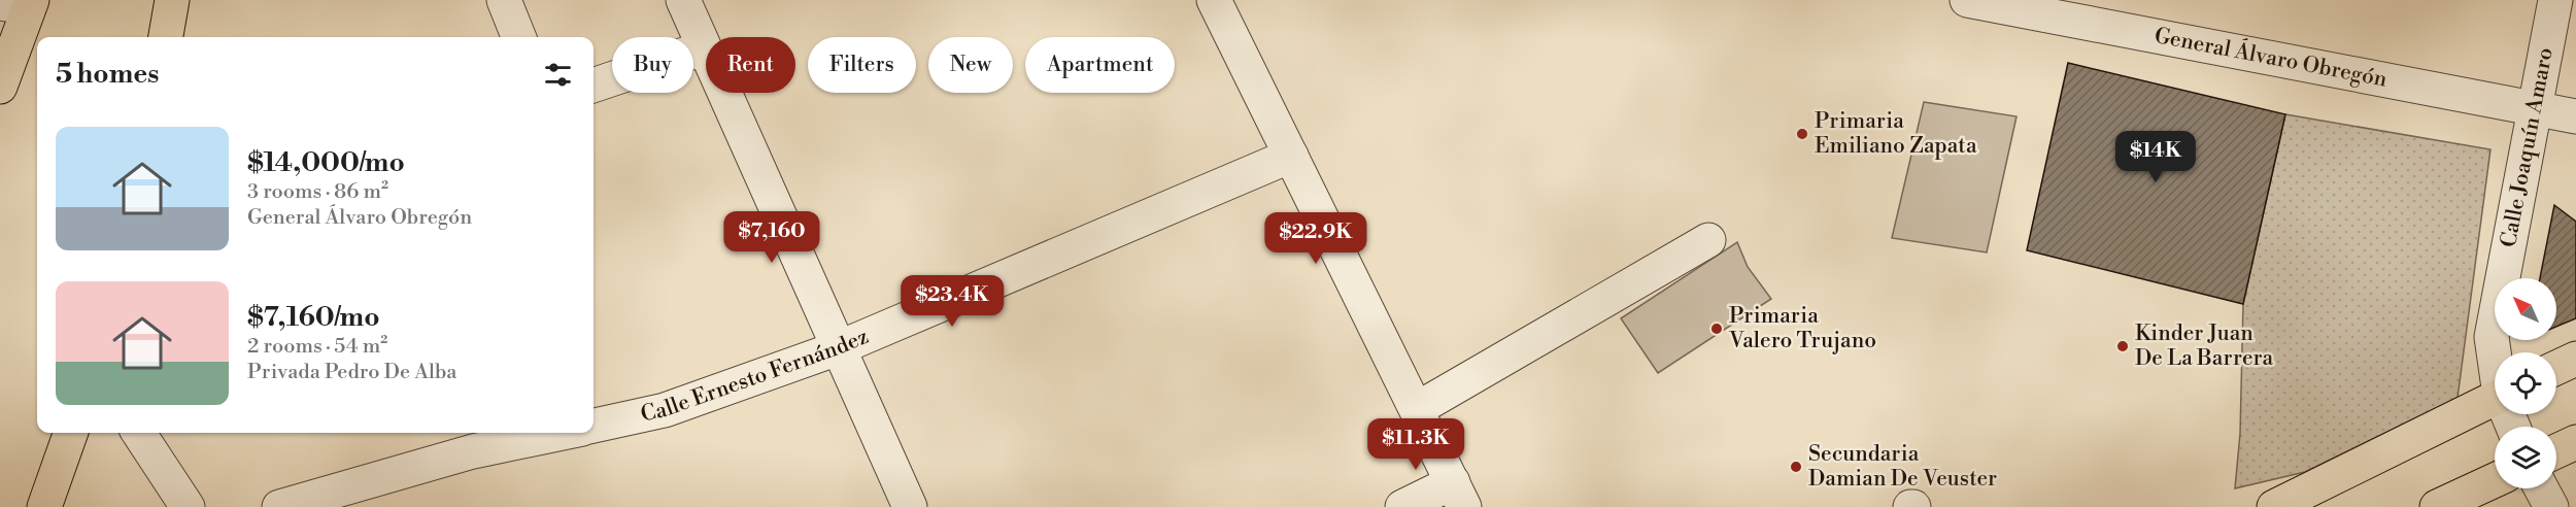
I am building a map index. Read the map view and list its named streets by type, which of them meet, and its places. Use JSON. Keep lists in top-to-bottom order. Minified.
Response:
{"streets":{"street":["General Álvaro Obregón","Calle Joaquín Amaro","Calle Ernesto Fernández"]},"crossings":[["General Álvaro Obregón","Calle Joaquín Amaro"]],"places":["Primaria Emiliano Zapata","Primaria Valero Trujano","Kinder Juan De La Barrera","Secundaria Damian De Veuster"],"north":"top left","page":{"chip":["Buy","Rent","Filters","New","Apartment"],"heading":"5 homes","list":[{"name":"$14,000/mo","note":"3 rooms · 86 m² · General Álvaro Obregón"},{"name":"$7,160/mo","note":"2 rooms · 54 m² · Privada Pedro De Alba"}],"price":["$14K","$7,160","$22.9K","$23.4K","$11.3K"]}}
